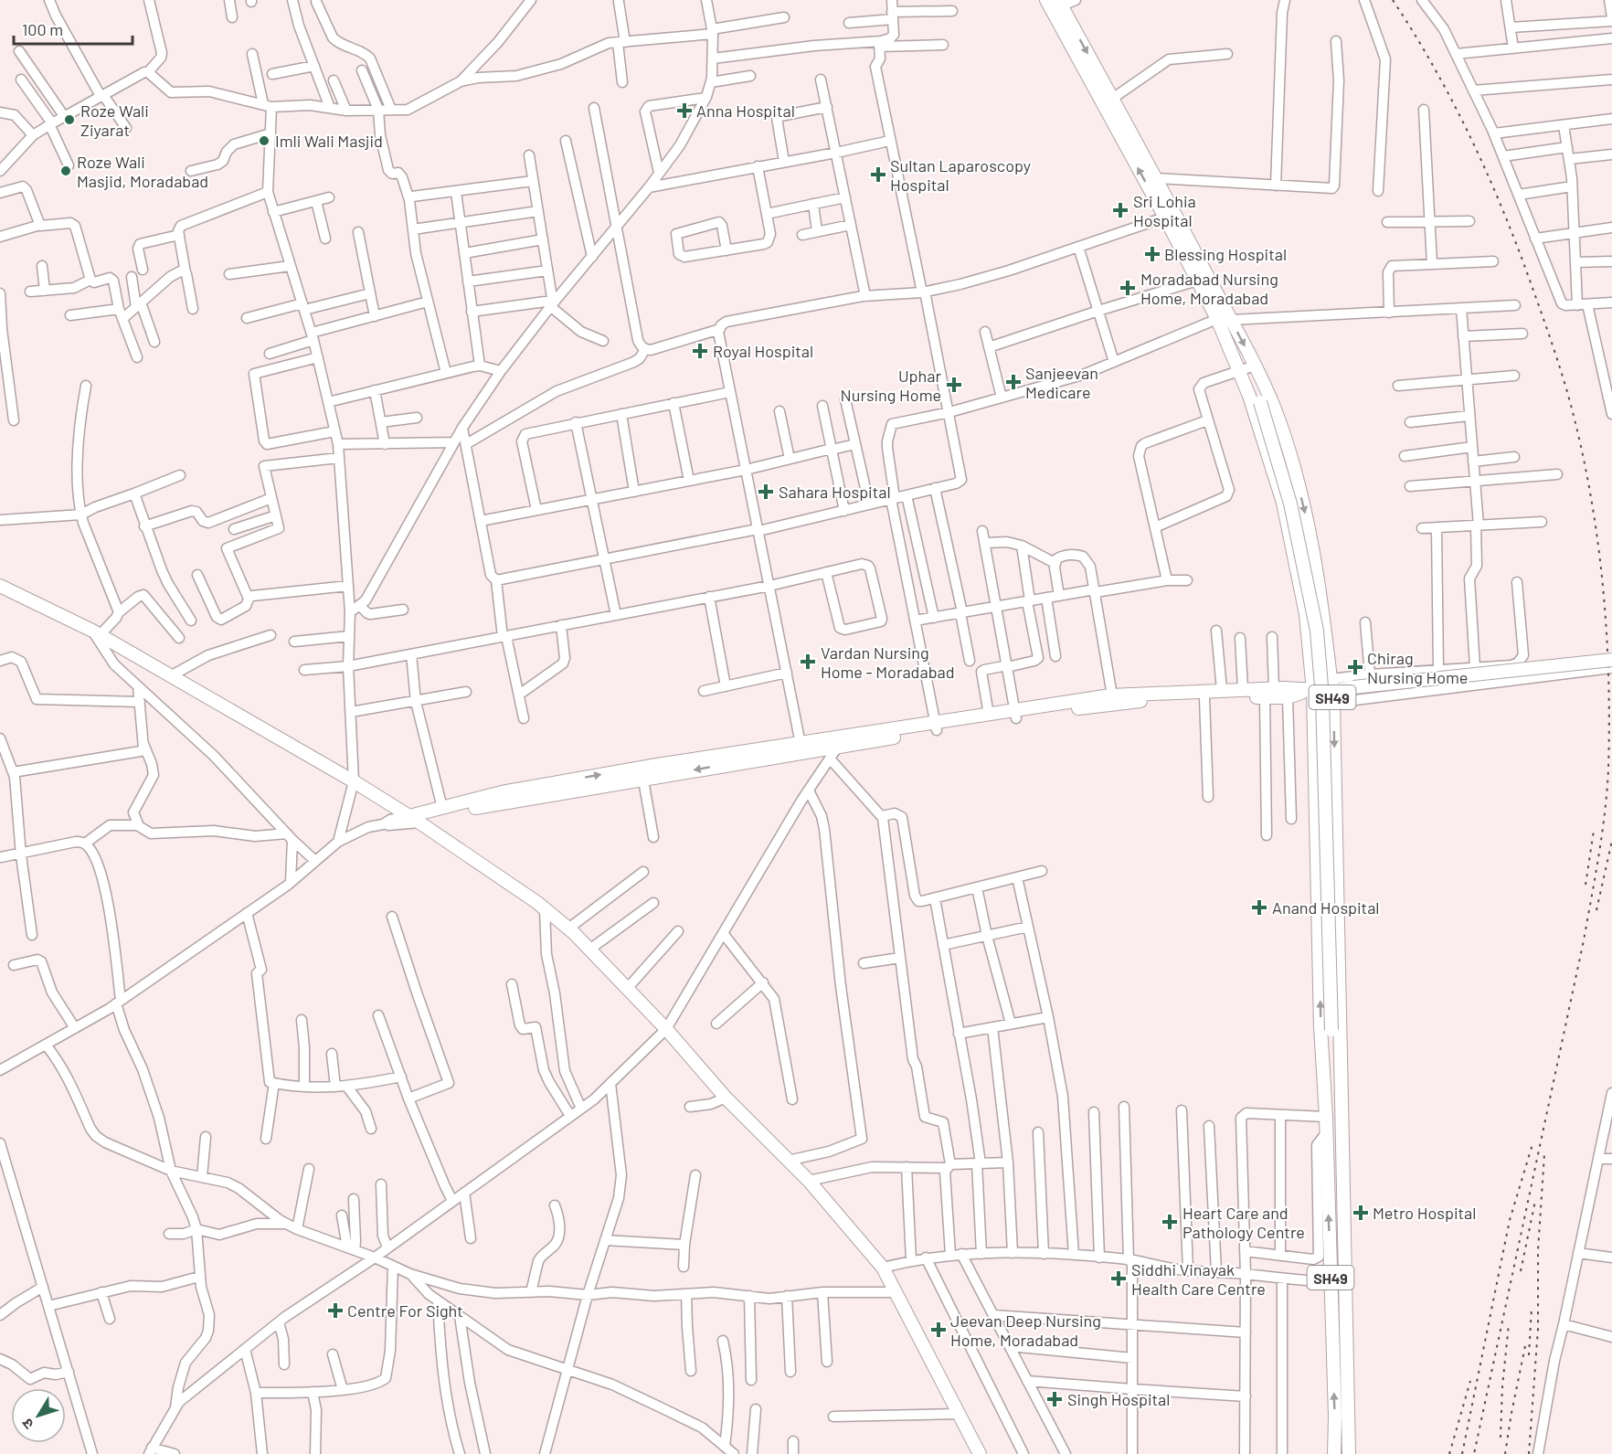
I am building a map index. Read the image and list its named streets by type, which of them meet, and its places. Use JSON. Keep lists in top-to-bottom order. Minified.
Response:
{"streets":{"main road":["SH49"]},"places":{"health":["Anna Hospital","Sultan Laparoscopy Hospital","Sri Lohia Hospital","Blessing Hospital","Moradabad Nursing Home, Moradabad","Royal Hospital","Sanjeevan Medicare","Uphar Nursing Home","Sahara Hospital","Vardan Nursing Home - Moradabad","Chirag Nursing Home","Anand Hospital","Metro Hospital","Heart Care and Pathology Centre","Siddhi Vinayak Health Care Centre","Centre For Sight","Jeevan Deep Nursing Home, Moradabad","Singh Hospital"],"other":["Roze Wali Ziyarat","Imli Wali Masjid","Roze Wali Masjid, Moradabad"]},"scale_bar":"100 m","north":"bottom left"}
